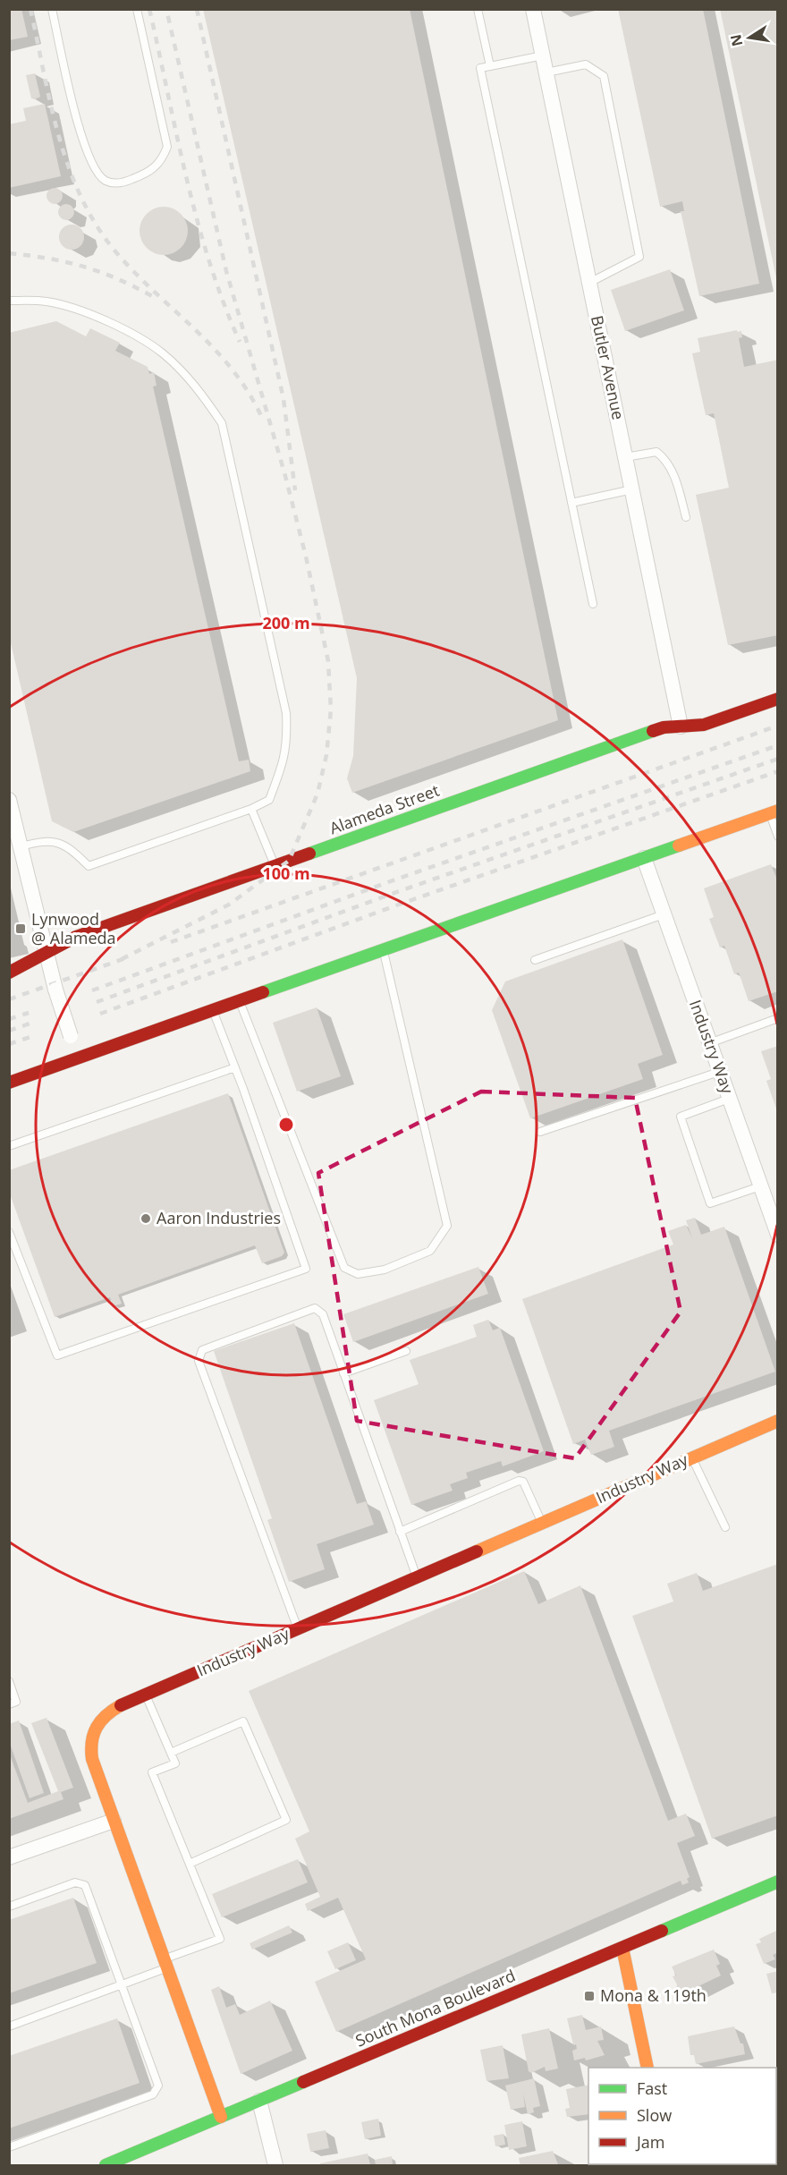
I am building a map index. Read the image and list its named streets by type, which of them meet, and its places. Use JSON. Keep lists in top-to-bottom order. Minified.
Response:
{"streets":{"street":["Butler Avenue","Alameda Street","Industry Way","South Mona Boulevard"]},"crossings":[["Butler Avenue","Alameda Street"],["Industry Way","South Mona Boulevard"]],"places":{"transit":["Lynwood @ Alameda","Mona & 119th"],"other":["Aaron Industries"]},"legend":["Fast","Slow","Jam"],"north":"left","rings":["200 m","100 m"]}
